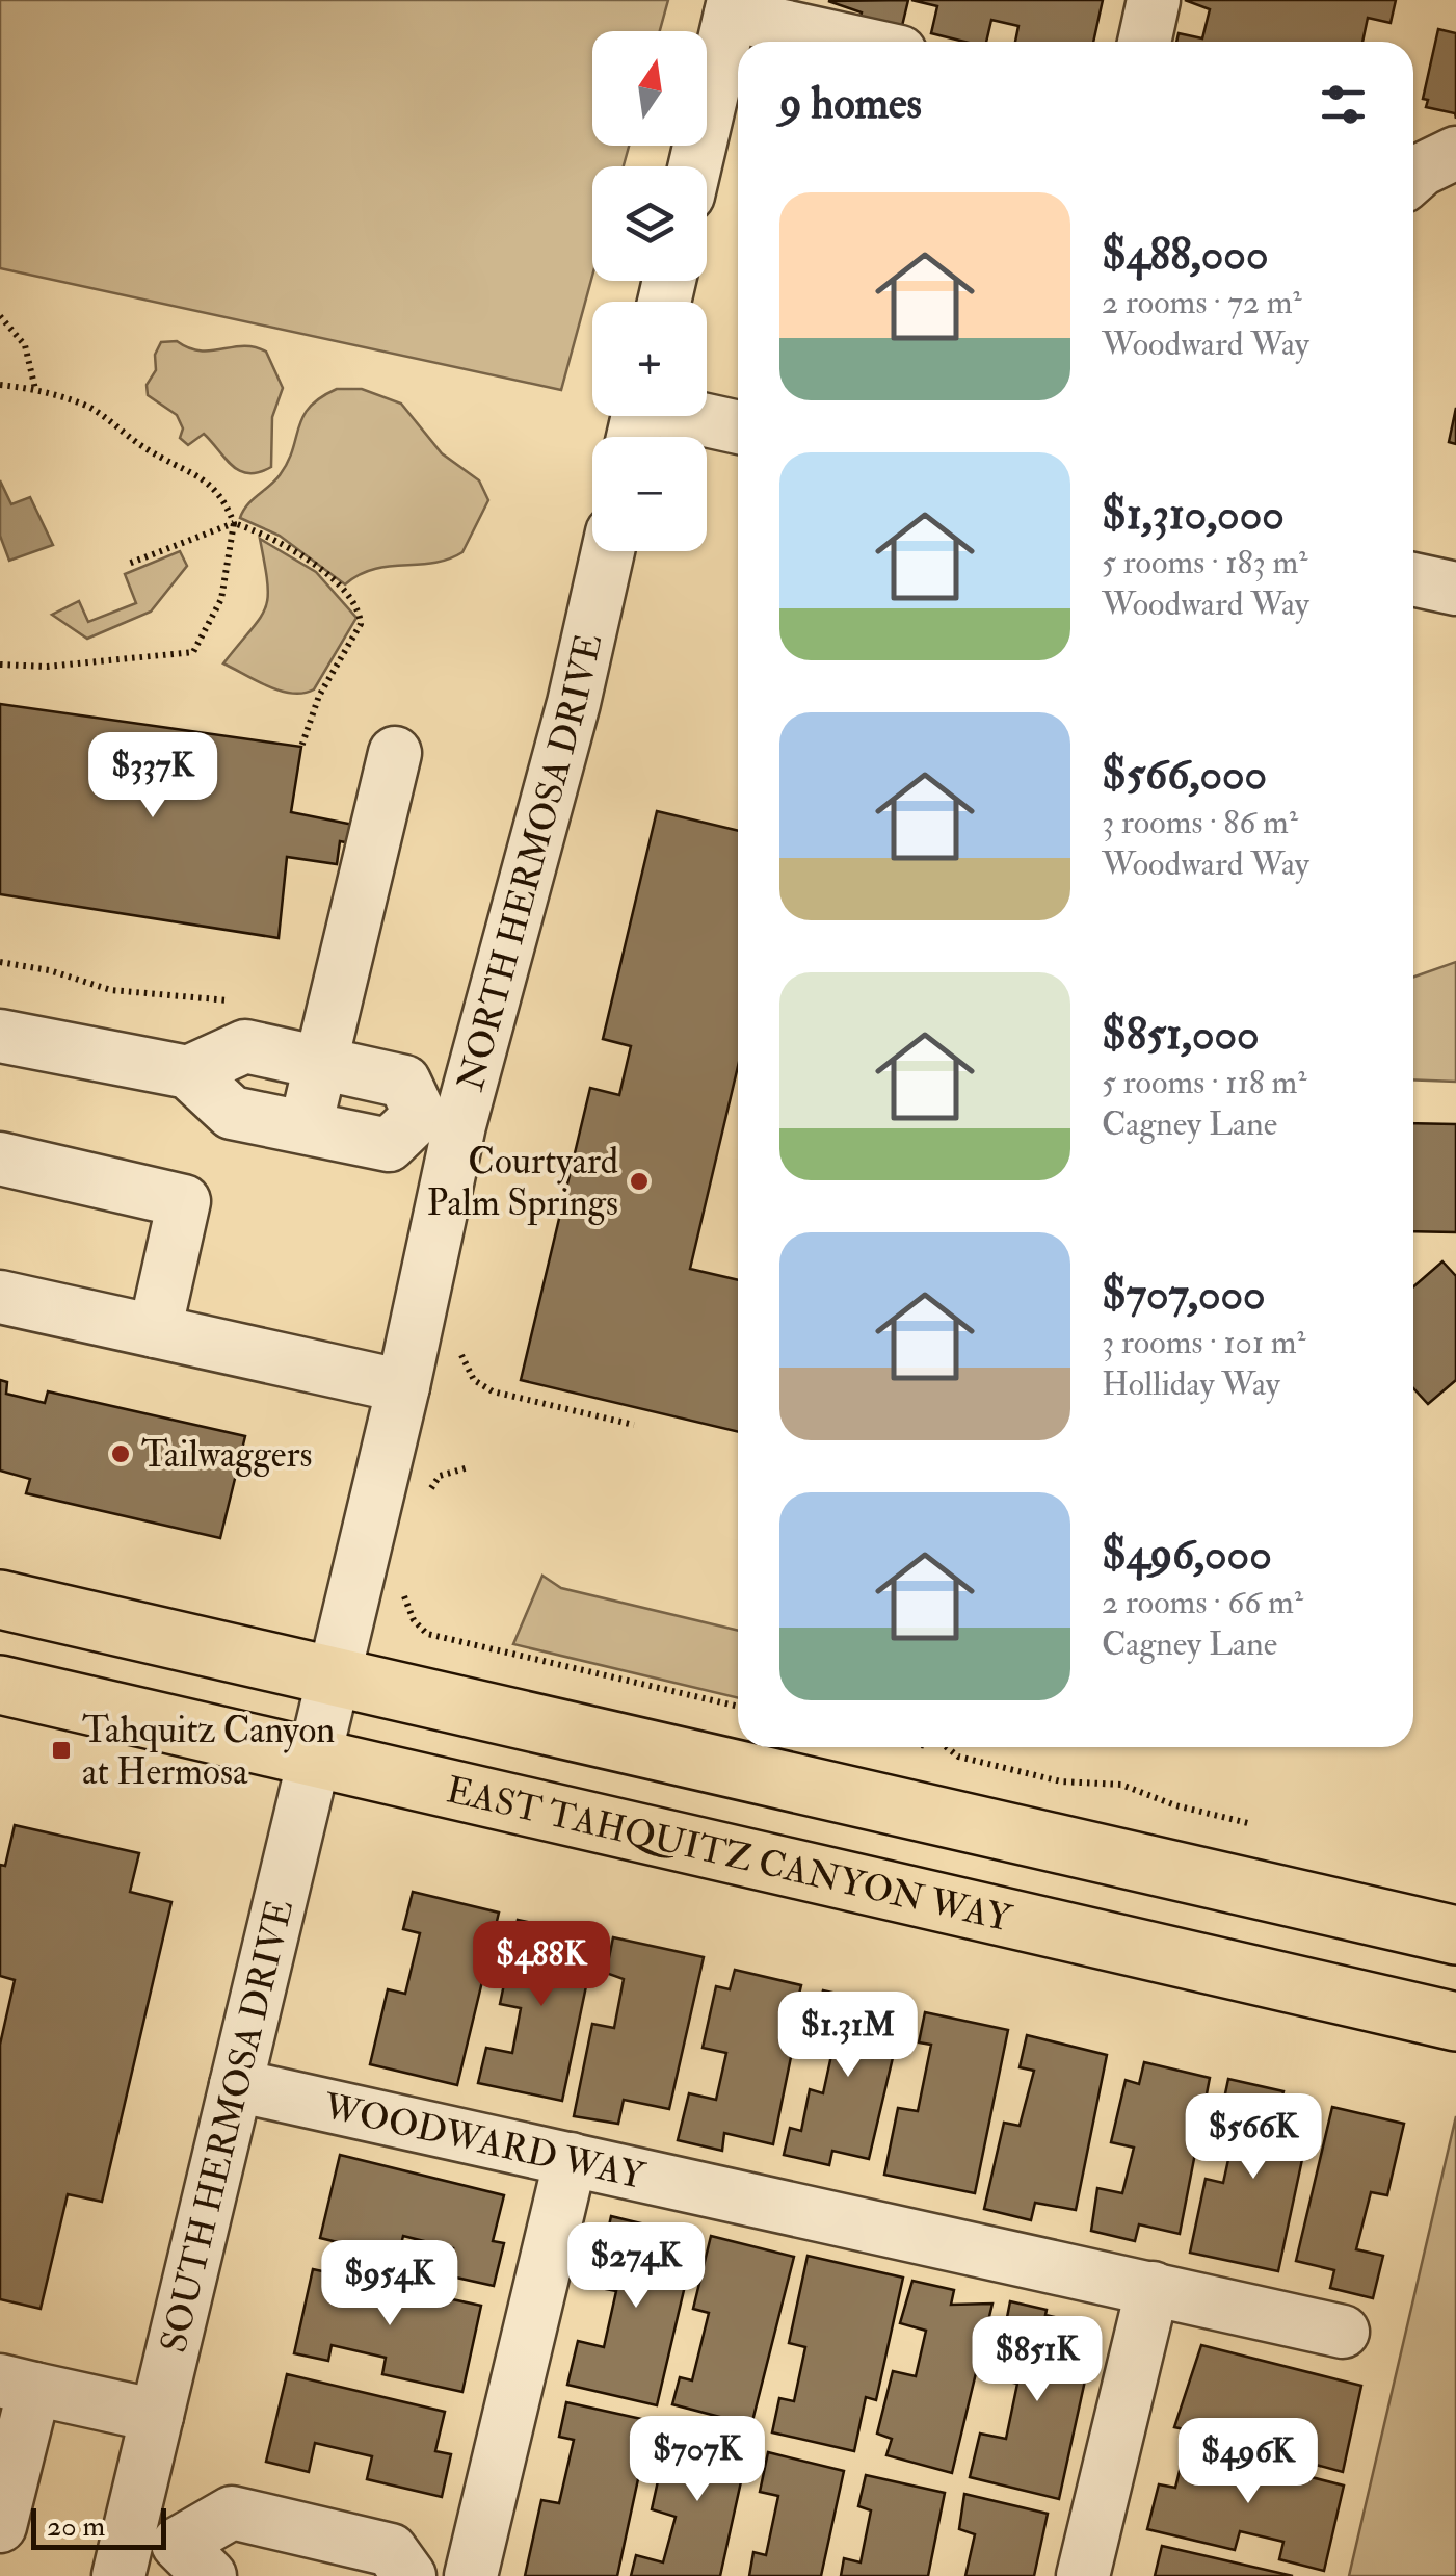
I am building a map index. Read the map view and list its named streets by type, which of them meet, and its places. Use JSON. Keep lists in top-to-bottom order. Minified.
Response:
{"streets":{"main road":["EAST TAHQUITZ CANYON WAY"],"street":["NORTH HERMOSA DRIVE","SOUTH HERMOSA DRIVE","WOODWARD WAY"]},"crossings":[["NORTH HERMOSA DRIVE","SOUTH HERMOSA DRIVE"],["EAST TAHQUITZ CANYON WAY","SOUTH HERMOSA DRIVE"],["SOUTH HERMOSA DRIVE","WOODWARD WAY"]],"places":{"other":["Courtyard Palm Springs","Tailwaggers"],"transit":["Tahquitz Canyon at Hermosa"]},"scale_bar":"20 m","north":"top","page":{"map_buttons":["+","−"],"heading":"9 homes","list":[{"name":"$488,000","note":"2 rooms · 72 m² · Woodward Way"},{"name":"$1,310,000","note":"5 rooms · 183 m² · Woodward Way"},{"name":"$566,000","note":"3 rooms · 86 m² · Woodward Way"},{"name":"$851,000","note":"5 rooms · 118 m² · Cagney Lane"},{"name":"$707,000","note":"3 rooms · 101 m² · Holliday Way"},{"name":"$496,000","note":"2 rooms · 66 m² · Cagney Lane"}],"price":["$337K","$488K","$1.31M","$566K","$274K","$954K","$851K","$707K","$496K"],"scale":"20 m"}}
